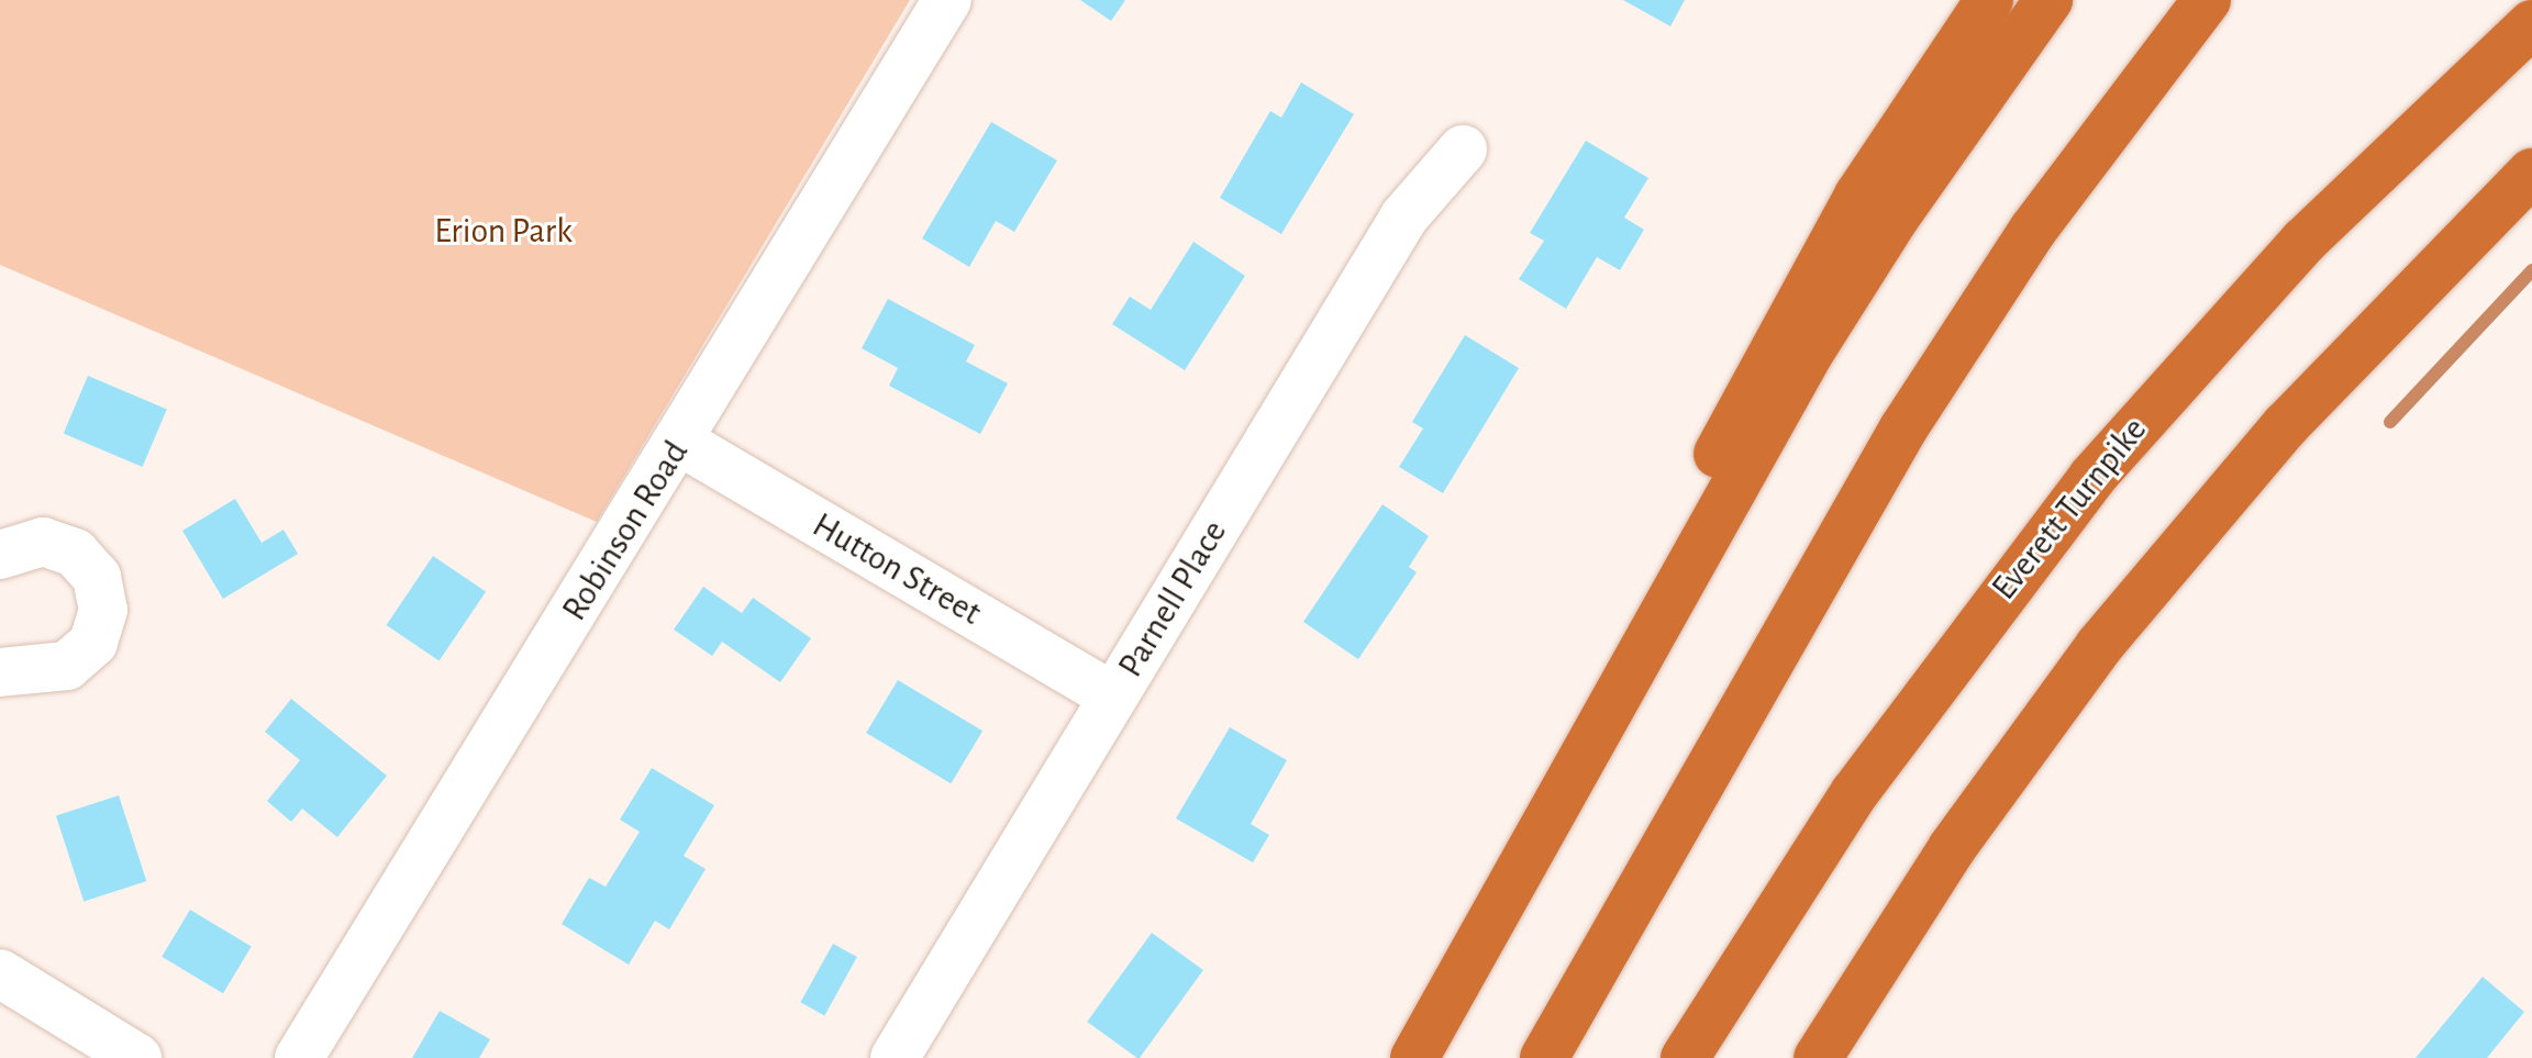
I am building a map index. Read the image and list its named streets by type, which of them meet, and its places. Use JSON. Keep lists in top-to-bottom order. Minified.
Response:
{"streets":{"highway":["Everett Turnpike"],"street":["Robinson Road","Hutton Street","Parnell Place"]},"crossings":[["Robinson Road","Hutton Street"],["Hutton Street","Parnell Place"]],"parks":["Erion Park"]}
